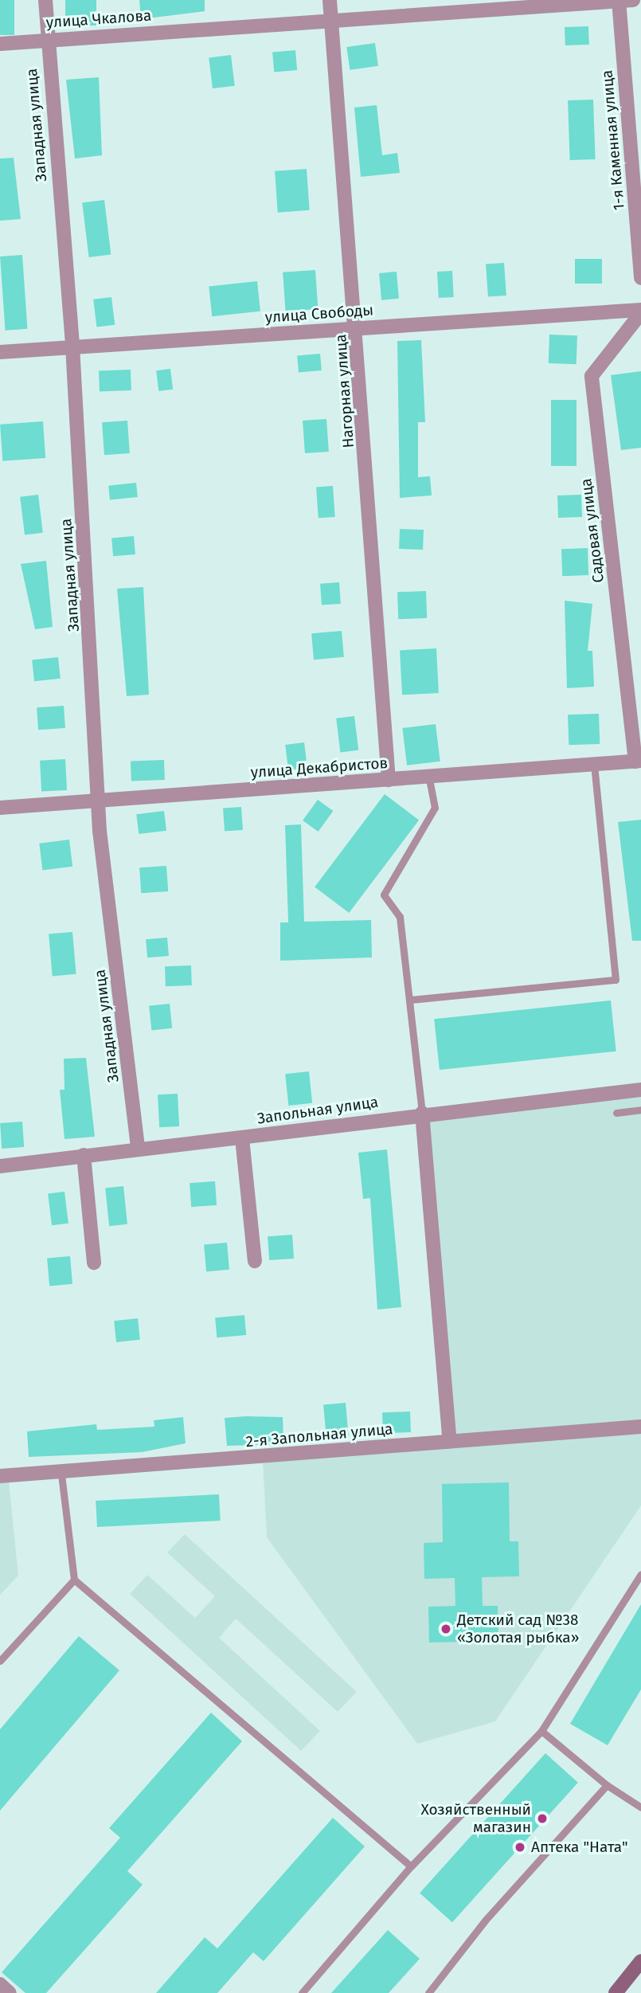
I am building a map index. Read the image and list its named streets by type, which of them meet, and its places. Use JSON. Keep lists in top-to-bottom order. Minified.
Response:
{"streets":{"street":["улица Чкалова","Западная улица","1-я Каменная улица","улица Свободы","Нагорная улица","Садовая улица","улица Декабристов","Запольная улица","2-я Запольная улица"]},"crossings":[["улица Чкалова","Западная улица"],["улица Чкалова","1-я Каменная улица"],["улица Чкалова","Нагорная улица"],["Западная улица","улица Свободы"],["Западная улица","улица Декабристов"],["Западная улица","Запольная улица"],["улица Свободы","Нагорная улица"],["улица Свободы","Садовая улица"],["Нагорная улица","улица Декабристов"],["Садовая улица","улица Декабристов"]],"places":["Детский сад №38 «Золотая рыбка»","Хозяйственный магазин","Аптека \"Ната\""]}
